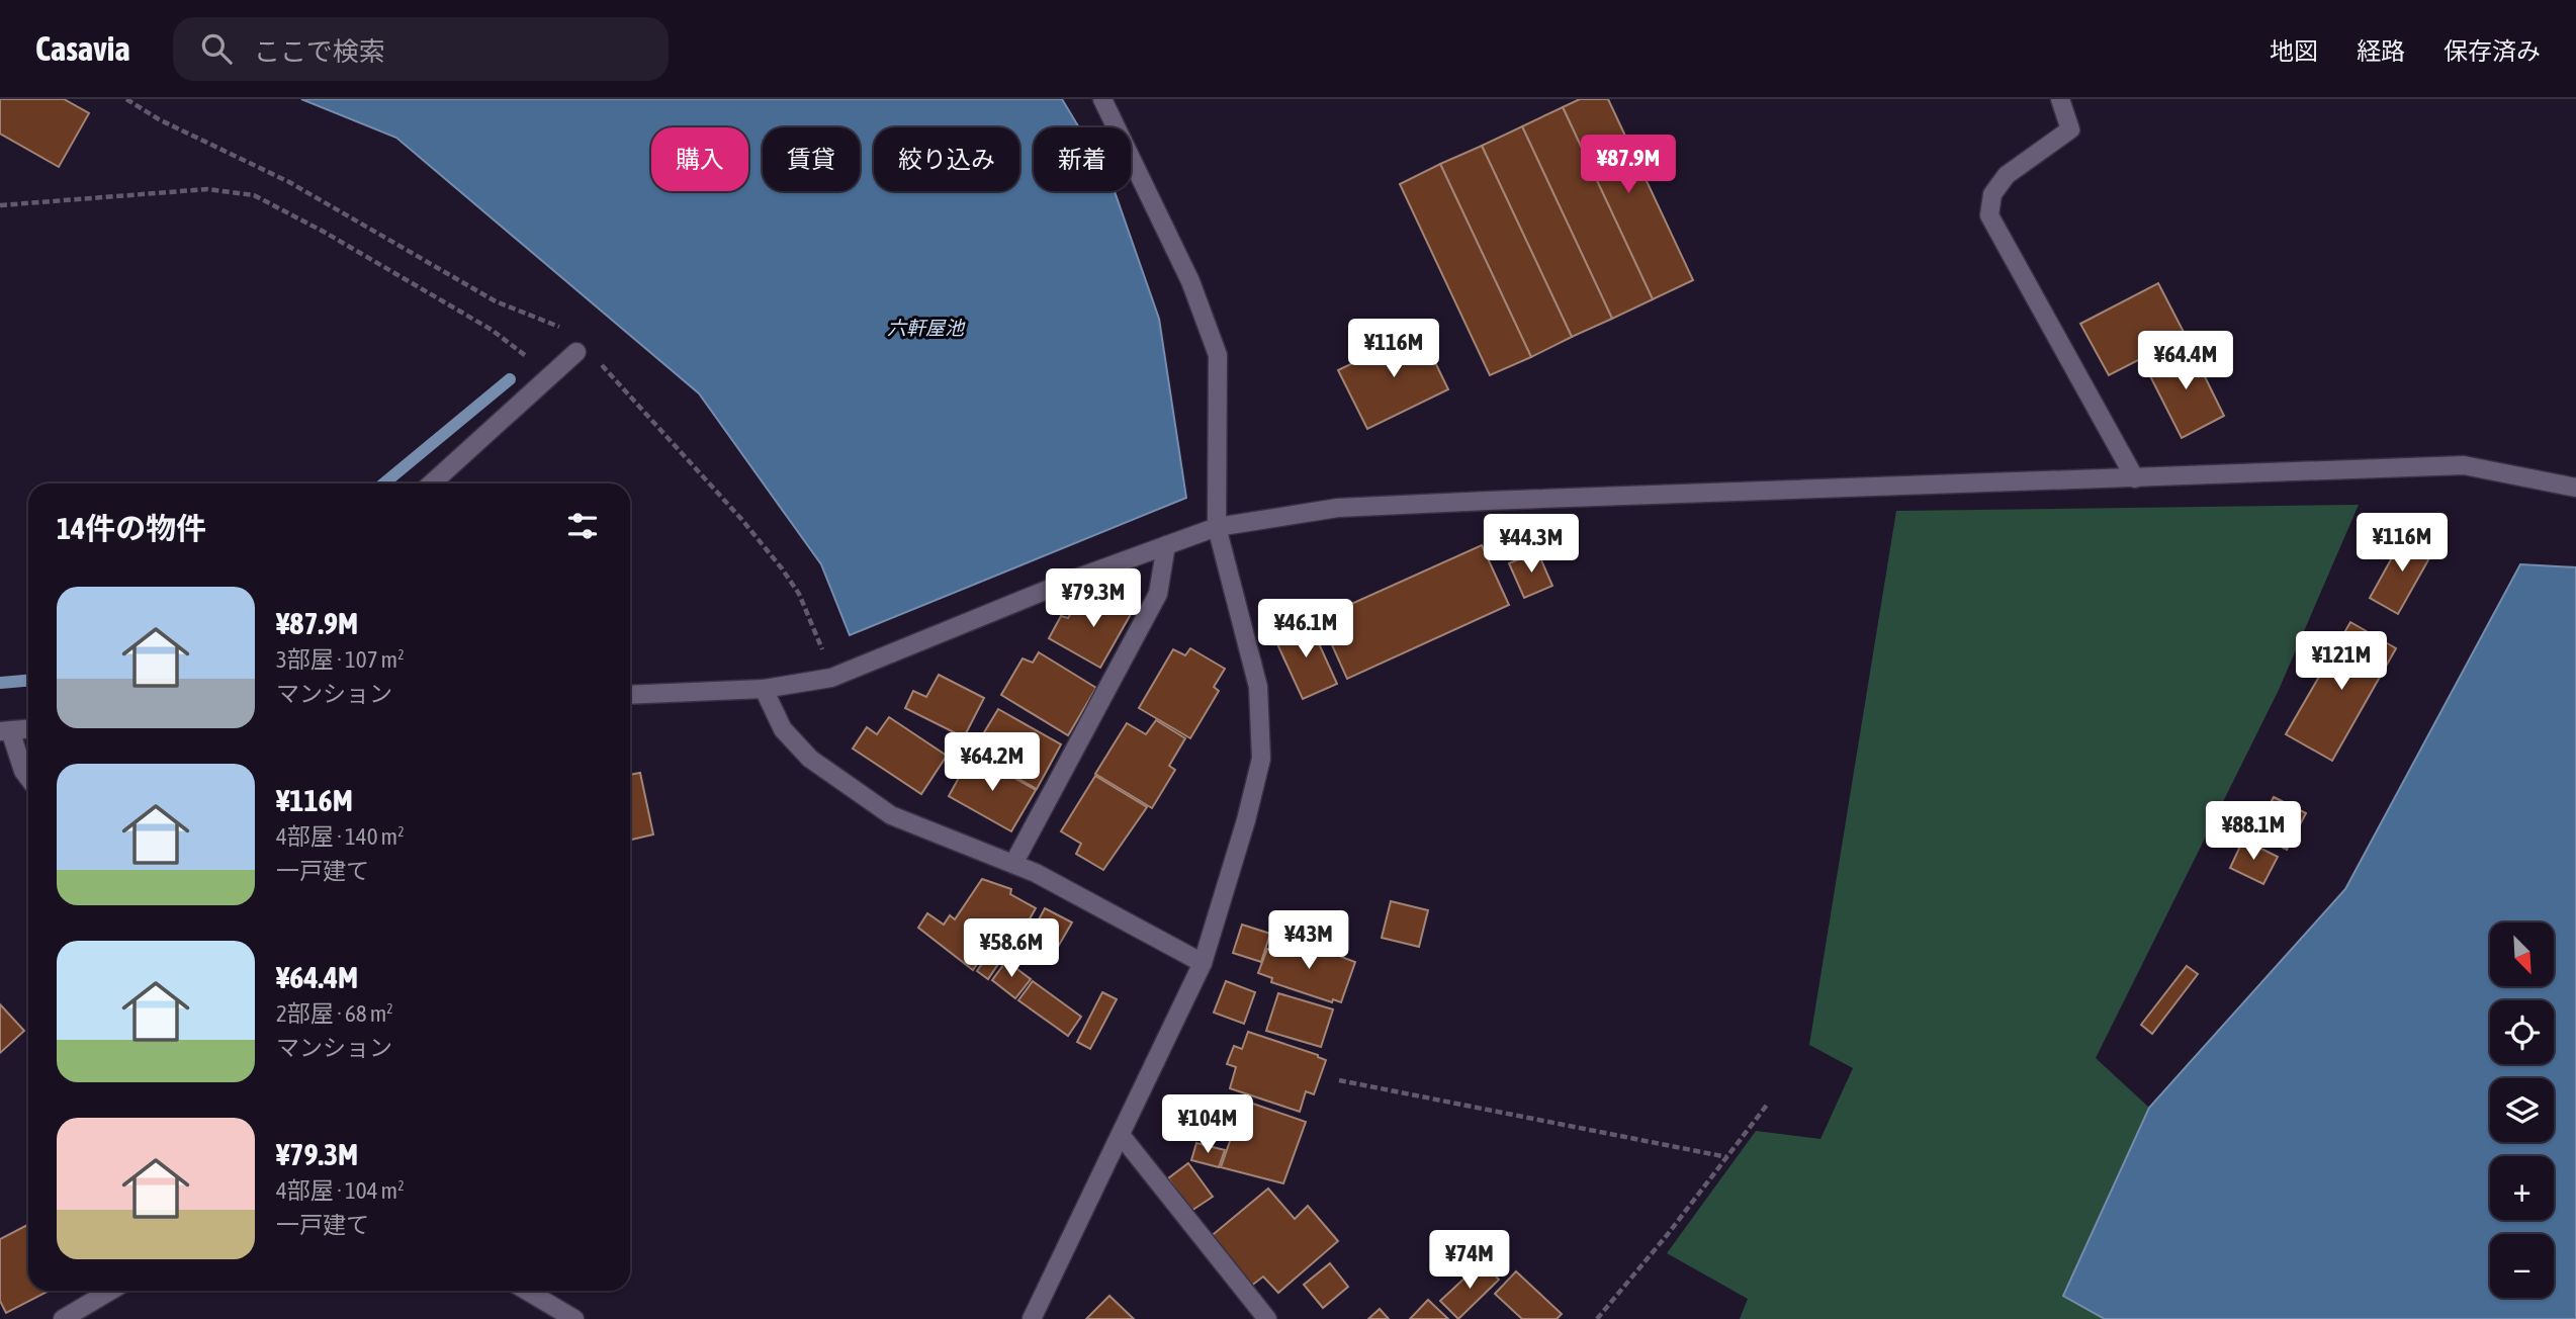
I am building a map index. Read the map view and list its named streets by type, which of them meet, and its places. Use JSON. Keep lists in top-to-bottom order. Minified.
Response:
{"water":["六軒屋池"],"north":"bottom right","page":{"header":"Casavia","search":"ここで検索","nav":["地図","経路","保存済み"],"chip":["購入","賃貸","絞り込み","新着"],"price":["¥87.9M","¥116M","¥64.4M","¥116M","¥44.3M","¥79.3M","¥46.1M","¥121M","¥64.2M","¥88.1M","¥43M","¥58.6M","¥104M","¥74M"],"heading":"14件の物件","list":[{"name":"¥87.9M","note":"3部屋 · 107 m² · マンション"},{"name":"¥116M","note":"4部屋 · 140 m² · 一戸建て"},{"name":"¥64.4M","note":"2部屋 · 68 m² · マンション"},{"name":"¥79.3M","note":"4部屋 · 104 m² · 一戸建て"}],"map_buttons":["+","−"]}}
